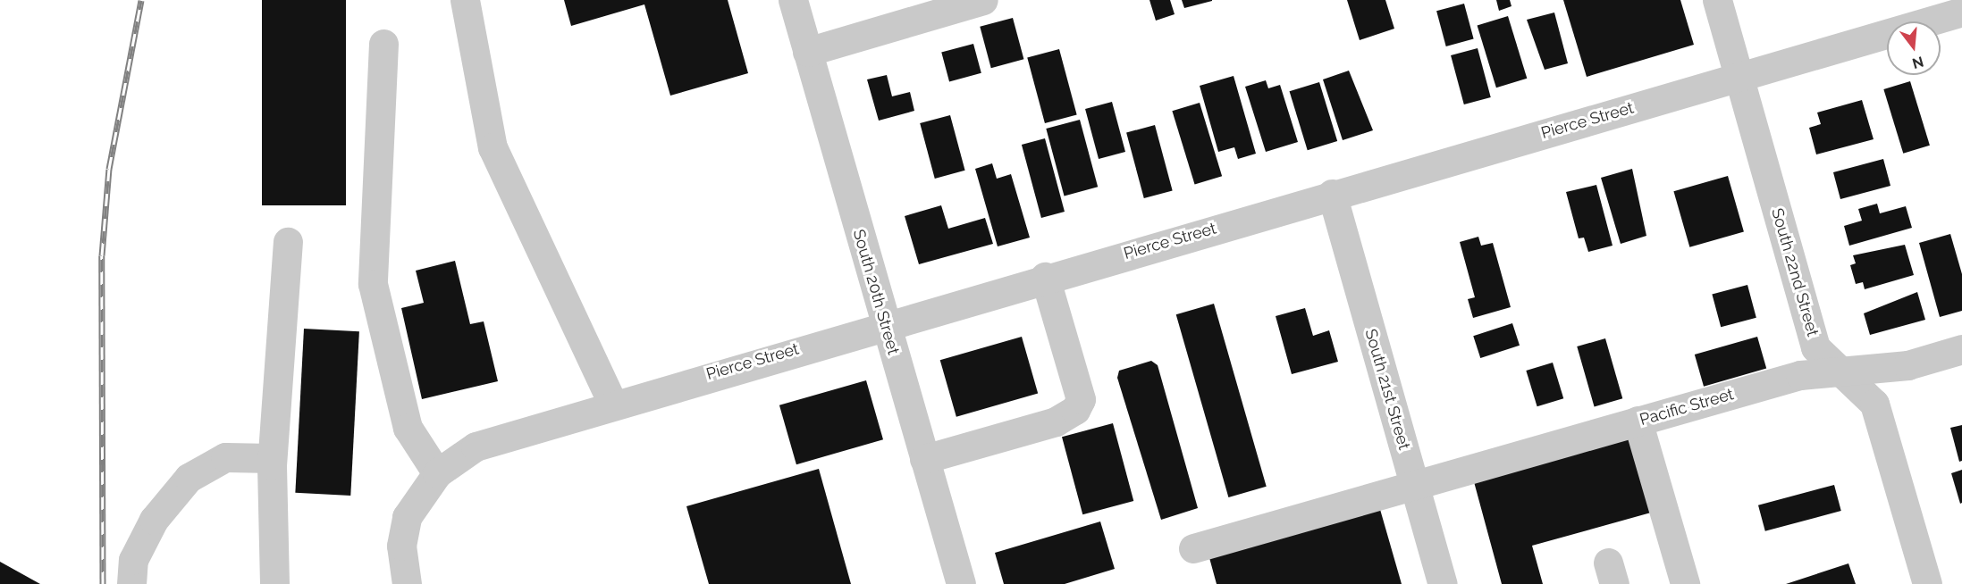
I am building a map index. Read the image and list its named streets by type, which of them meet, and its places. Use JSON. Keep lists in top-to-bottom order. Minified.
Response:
{"streets":{"street":["Pierce Street","South 22nd Street","South 20th Street","South 21st Street","Pacific Street"]},"crossings":[["Pierce Street","South 22nd Street"],["Pierce Street","South 20th Street"],["Pierce Street","South 21st Street"],["South 22nd Street","Pacific Street"],["South 21st Street","Pacific Street"]],"north":"bottom"}
